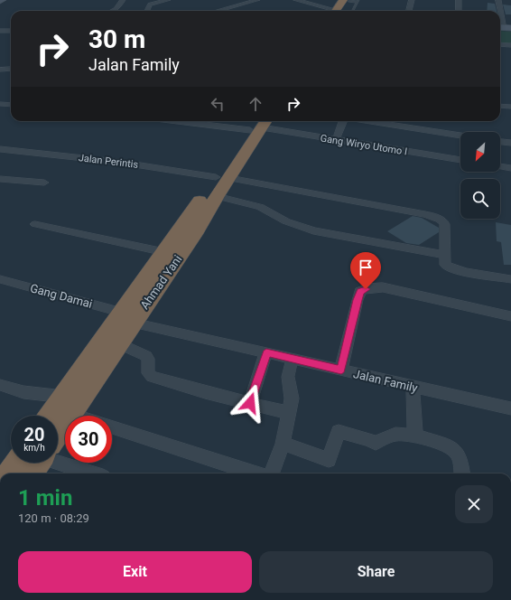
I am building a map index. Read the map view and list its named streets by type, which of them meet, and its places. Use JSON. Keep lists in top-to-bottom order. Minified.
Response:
{"streets":{"highway":["Ahmad Yani"],"street":["Gang Wiryo Utomo I","Jalan Perintis","Gang Damai","Jalan Family"]},"crossings":[["Gang Wiryo Utomo I","Ahmad Yani"],["Jalan Perintis","Ahmad Yani"],["Ahmad Yani","Gang Damai"],["Ahmad Yani","Jalan Family"],["Gang Damai","Jalan Family"]],"north":"bottom left","page":{"turn":["30 m","Jalan Family"],"speed":"20 km/h","limit":"30","heading":["1 min","120 m · 08:29"],"buttons":["Exit","Share"]}}
